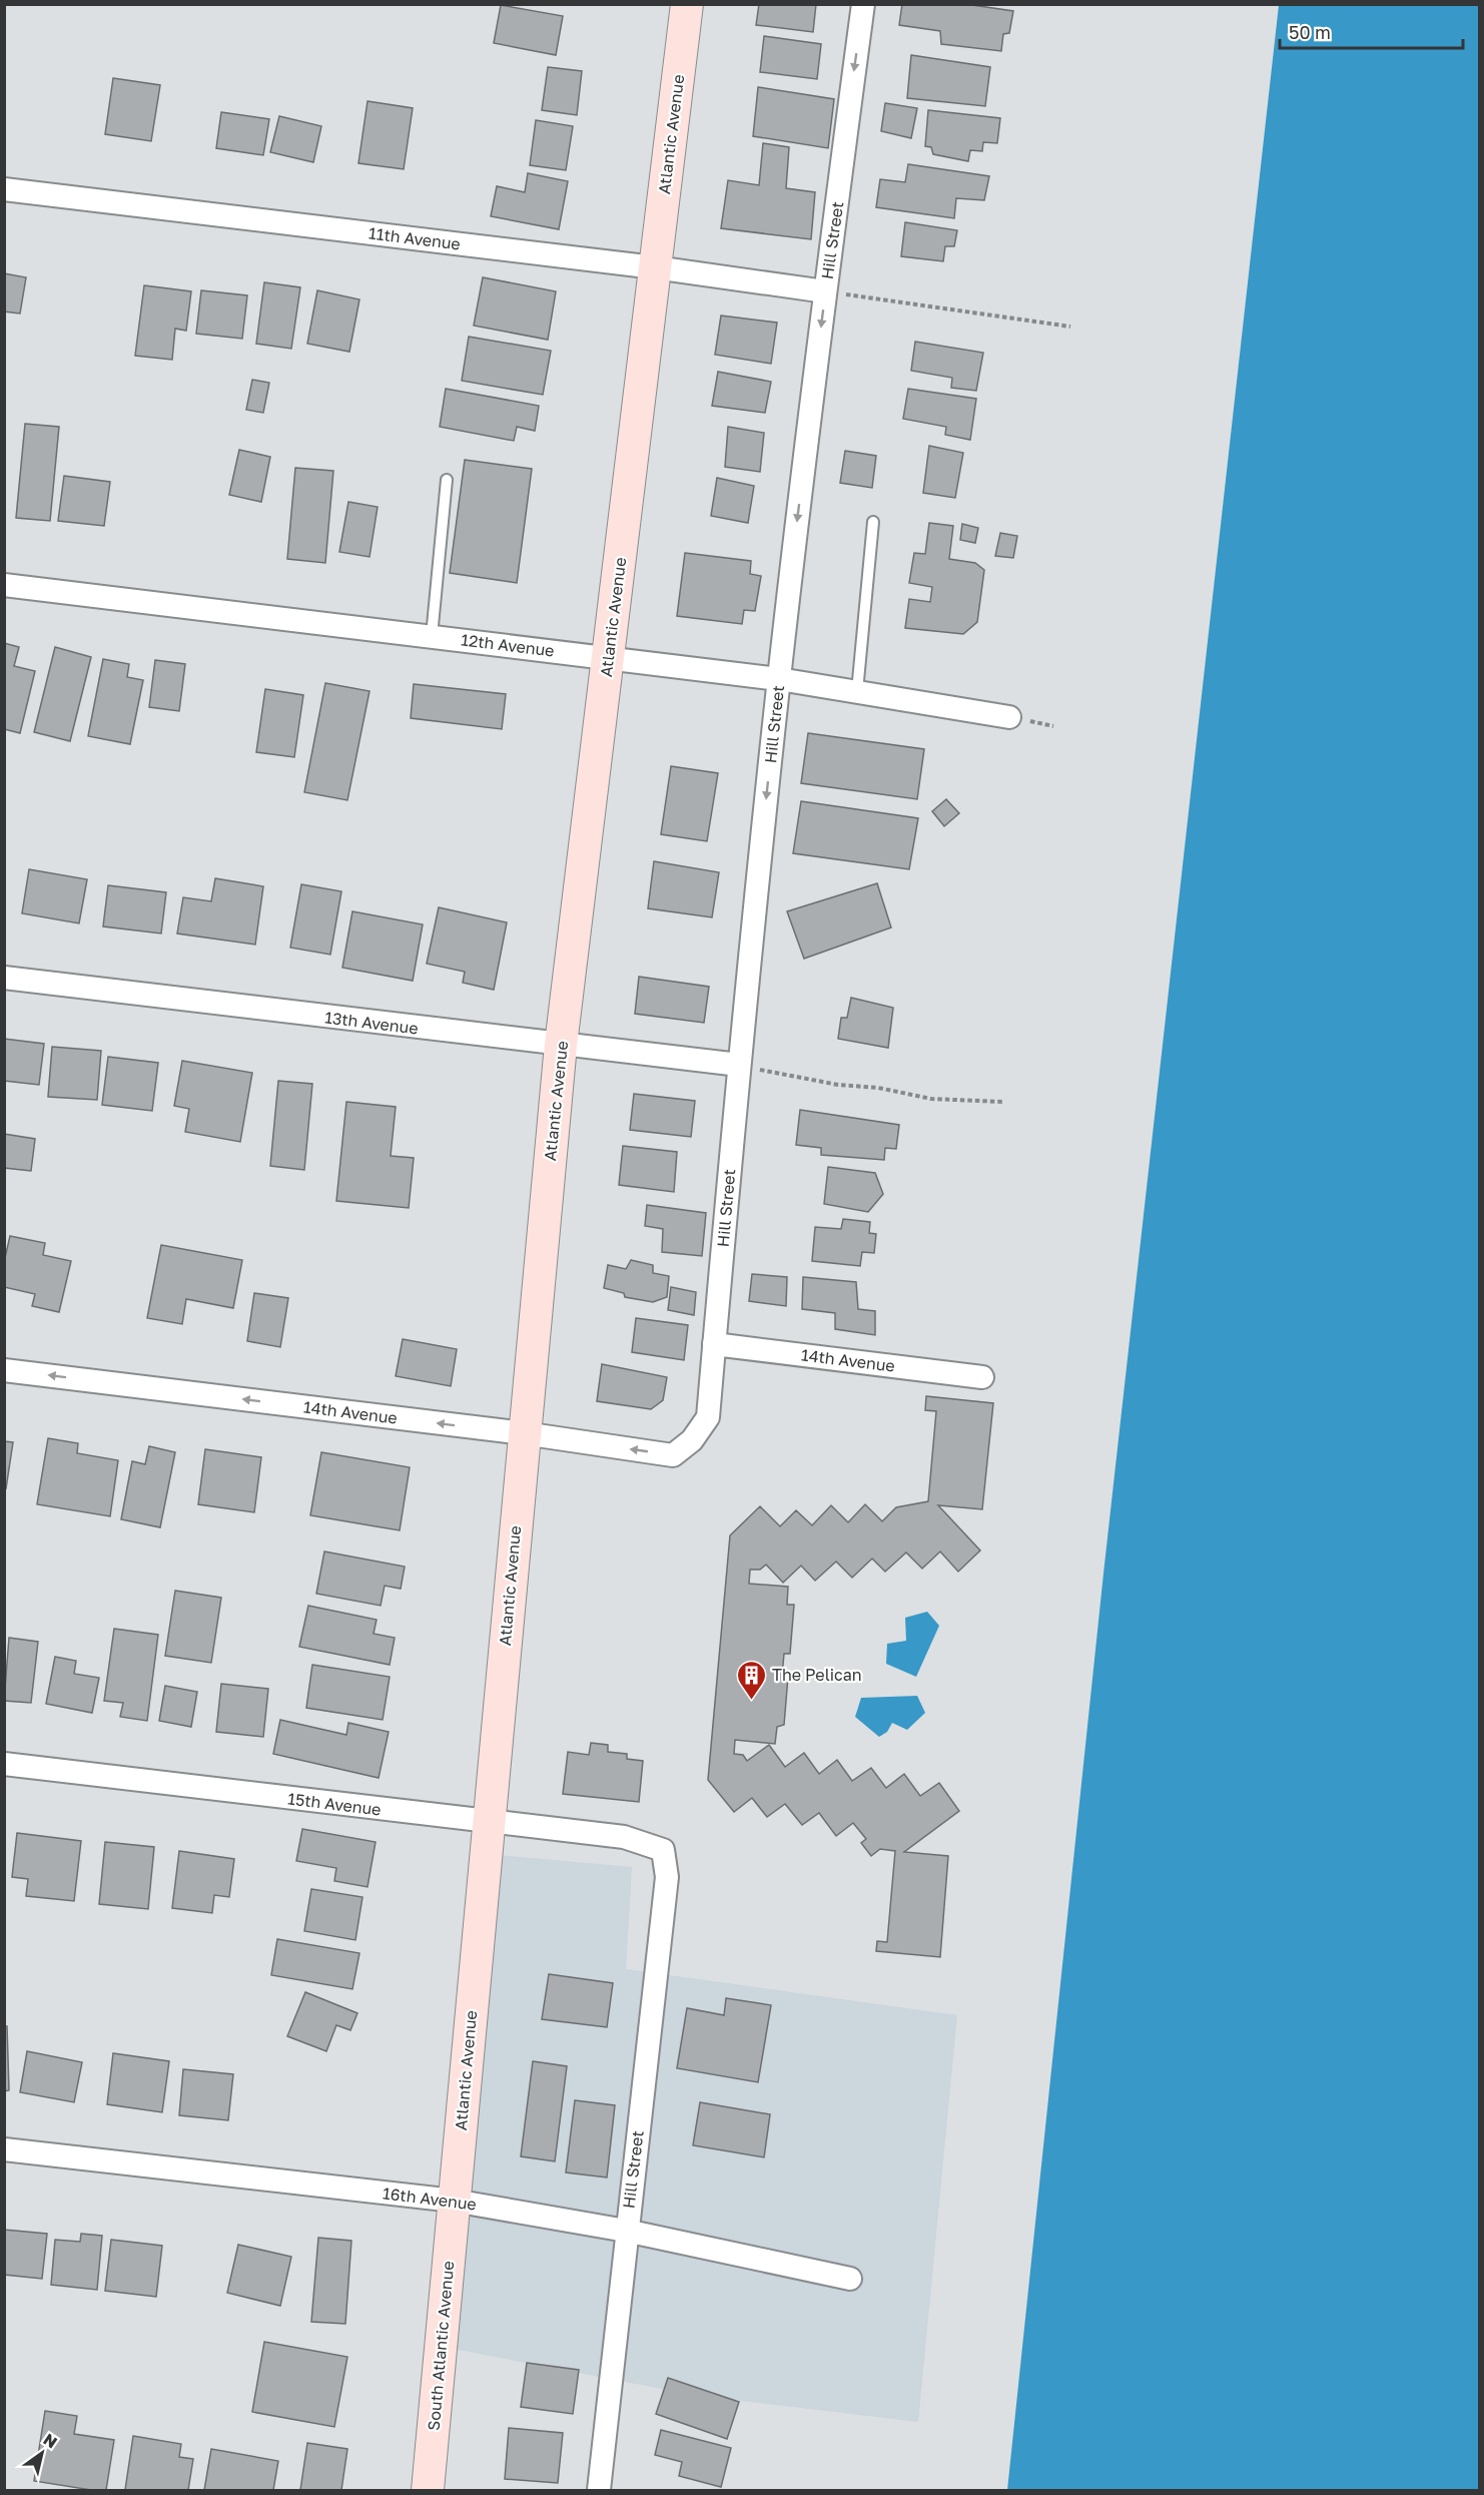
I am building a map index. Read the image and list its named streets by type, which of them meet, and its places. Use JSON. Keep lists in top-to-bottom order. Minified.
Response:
{"streets":{"main road":["Atlantic Avenue","South Atlantic Avenue"],"street":["11th Avenue","Hill Street","12th Avenue","13th Avenue","14th Avenue","15th Avenue","16th Avenue"]},"crossings":[["Atlantic Avenue","11th Avenue"],["Atlantic Avenue","12th Avenue"],["Atlantic Avenue","13th Avenue"],["Atlantic Avenue","14th Avenue"],["Atlantic Avenue","15th Avenue"],["Atlantic Avenue","16th Avenue"],["Atlantic Avenue","South Atlantic Avenue"],["11th Avenue","Hill Street"],["Hill Street","12th Avenue"],["Hill Street","13th Avenue"],["Hill Street","14th Avenue"],["Hill Street","15th Avenue"],["Hill Street","16th Avenue"],["16th Avenue","South Atlantic Avenue"]],"one_way":["Hill Street","14th Avenue"],"places":{"building":["The Pelican"]},"scale_bar":"50 m","north":"top right"}
